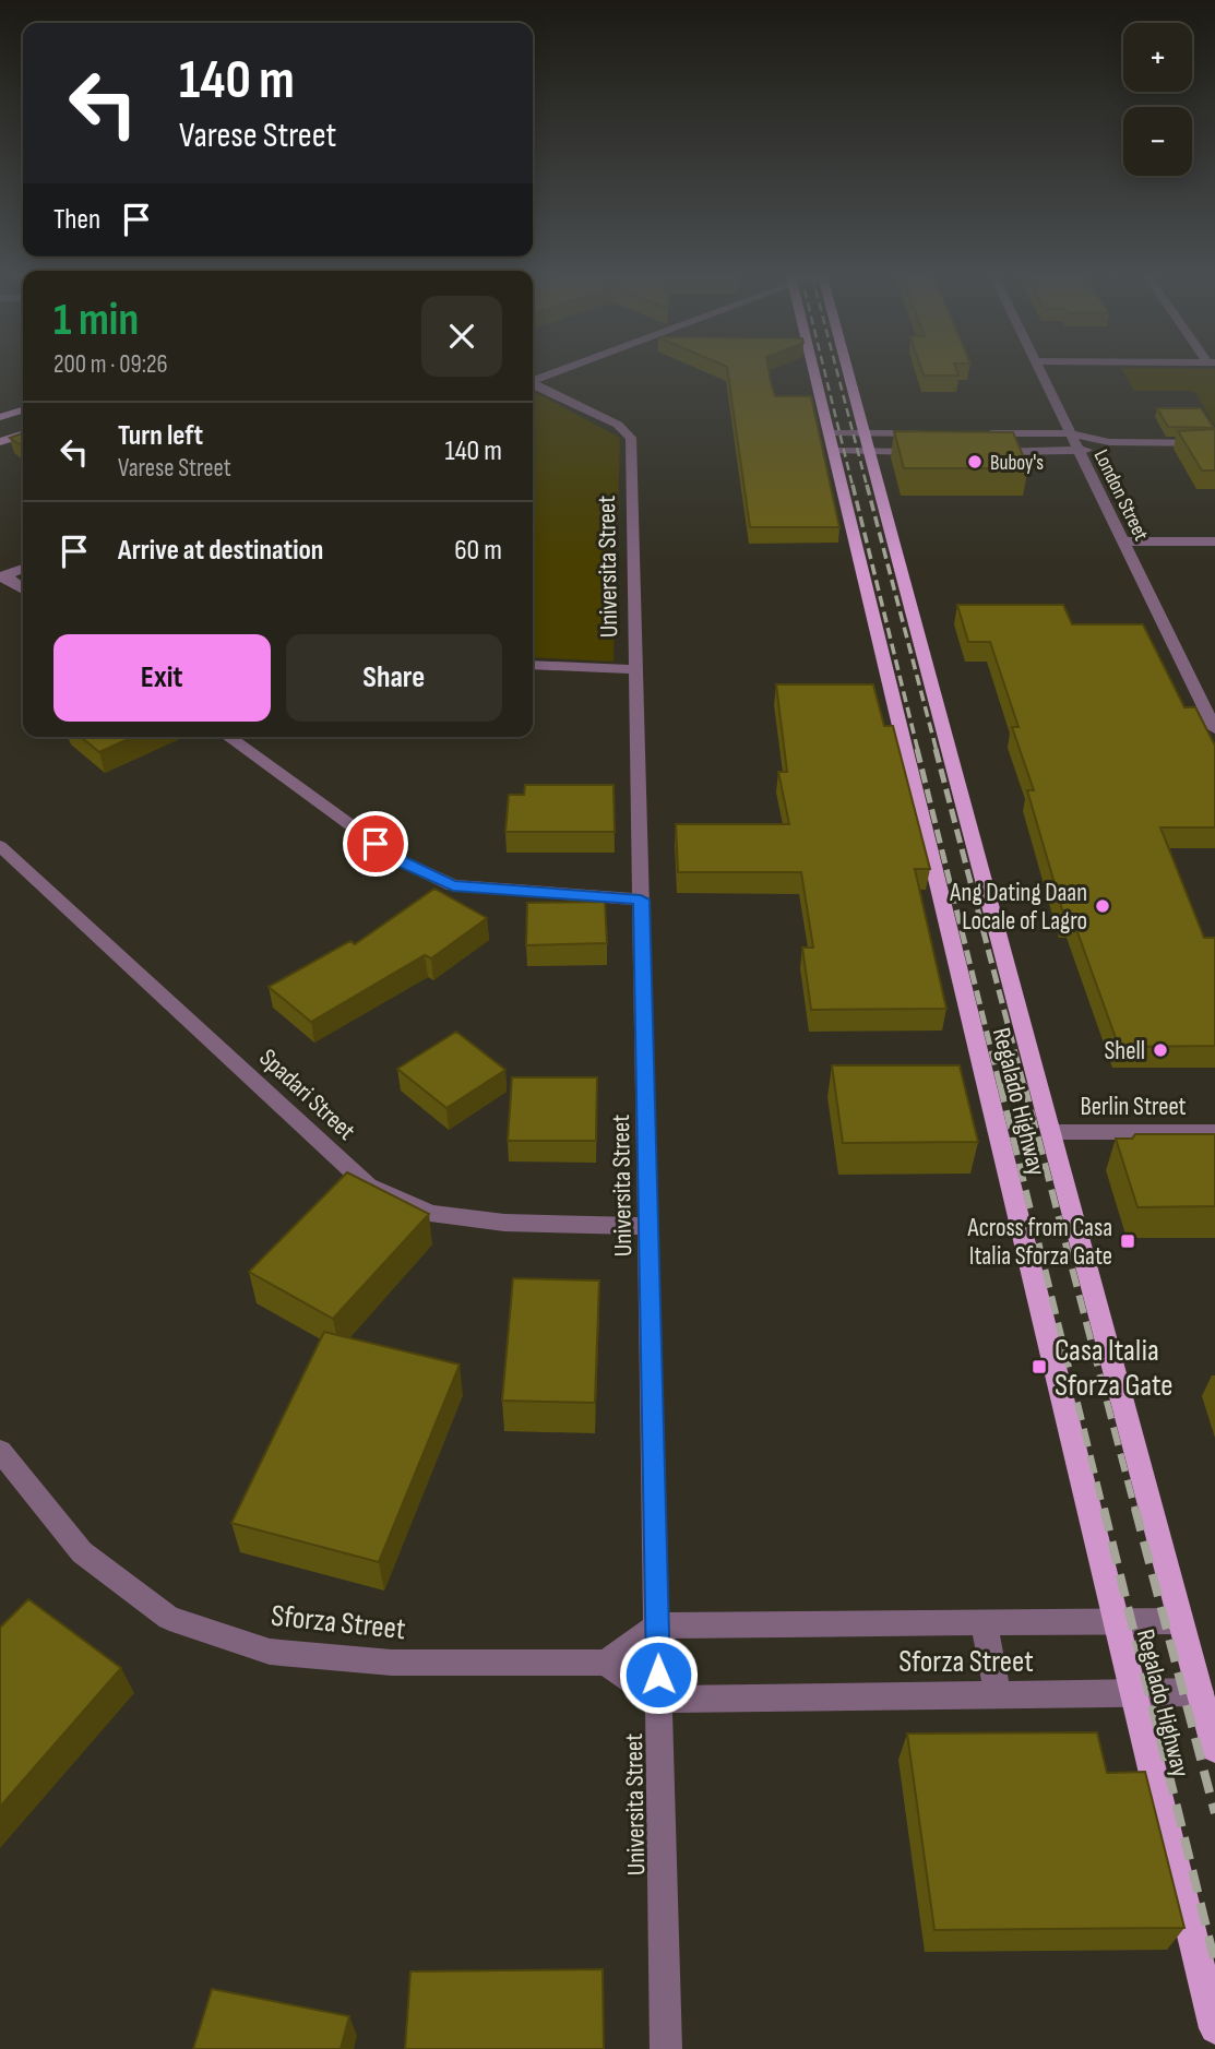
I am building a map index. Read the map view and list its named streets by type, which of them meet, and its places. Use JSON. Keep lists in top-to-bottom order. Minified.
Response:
{"streets":{"main road":["Regalado Highway"],"street":["London Street","Universita Street","Spadari Street","Berlin Street","Sforza Street"]},"crossings":[["Universita Street","Spadari Street"],["Universita Street","Sforza Street"],["Regalado Highway","Berlin Street"],["Regalado Highway","Sforza Street"]],"places":{"other":["Buboy's","Ang Dating Daan Locale of Lagro","Shell"],"transit":["Across from Casa Italia Sforza Gate","Casa Italia Sforza Gate"]},"page":{"map_buttons":["+","−"],"turn":["140 m","Varese Street"],"then":"Then","heading":["1 min","200 m · 09:26"],"list":[{"name":"Turn left","note":"Varese Street","value":"140 m"},{"name":"Arrive at destination","value":"60 m"}],"buttons":["Exit","Share"]}}
